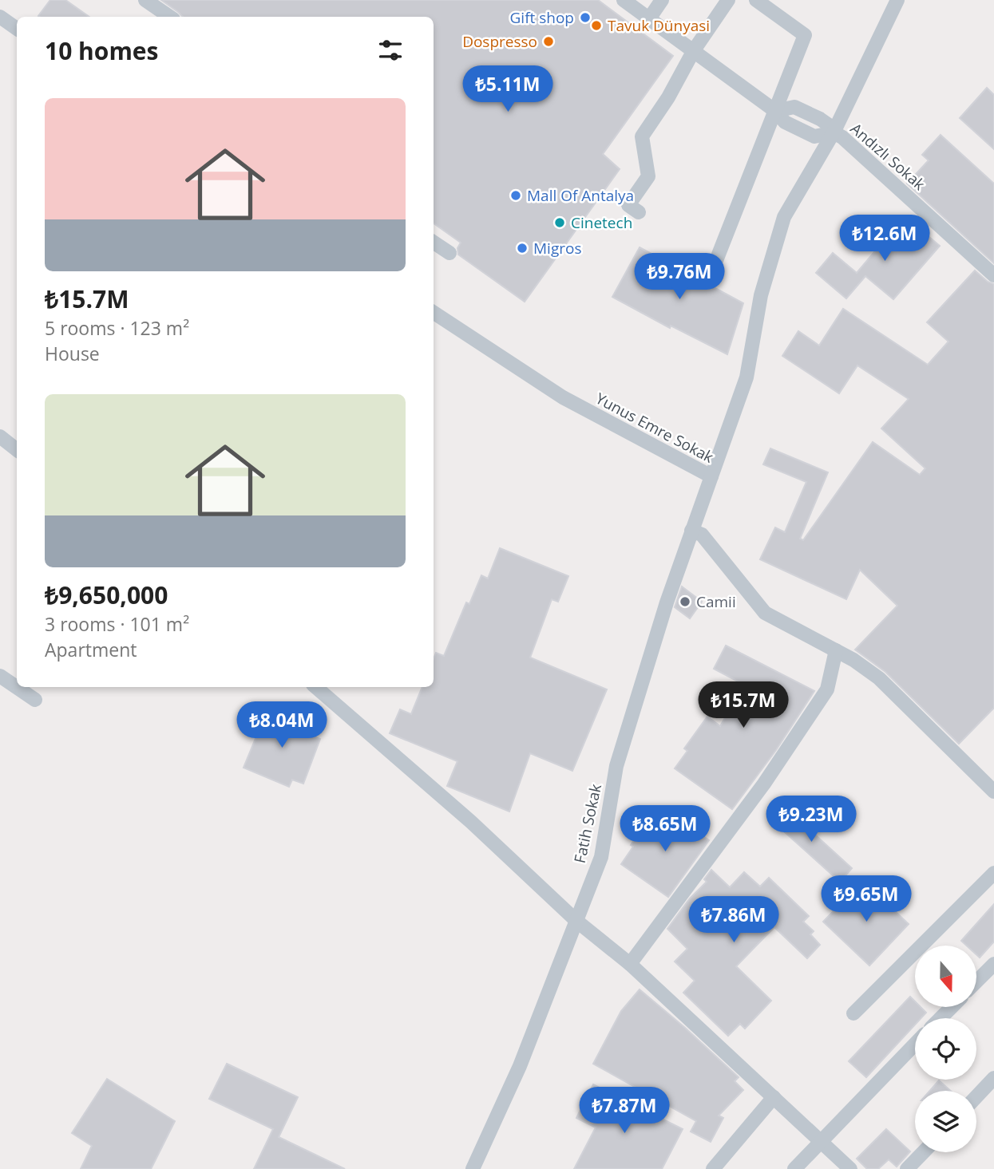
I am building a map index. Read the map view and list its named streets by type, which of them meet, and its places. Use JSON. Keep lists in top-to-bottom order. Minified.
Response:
{"streets":{"street":["Andızlı Sokak","Yunus Emre Sokak","Fatih Sokak"]},"crossings":[["Andızlı Sokak","Yunus Emre Sokak"],["Yunus Emre Sokak","Fatih Sokak"]],"places":["Gift shop","Tavuk Dünyasi","Dospresso","Mall Of Antalya","Cinetech","Migros","Camii"],"north":"bottom","page":{"heading":"10 homes","price":["₺5.11M","₺12.6M","₺9.76M","₺15.7M","₺8.04M","₺9.23M","₺8.65M","₺9.65M","₺7.86M","₺7.87M"],"list":[{"name":"₺15.7M","note":"5 rooms · 123 m² · House"},{"name":"₺9,650,000","note":"3 rooms · 101 m² · Apartment"}]}}
